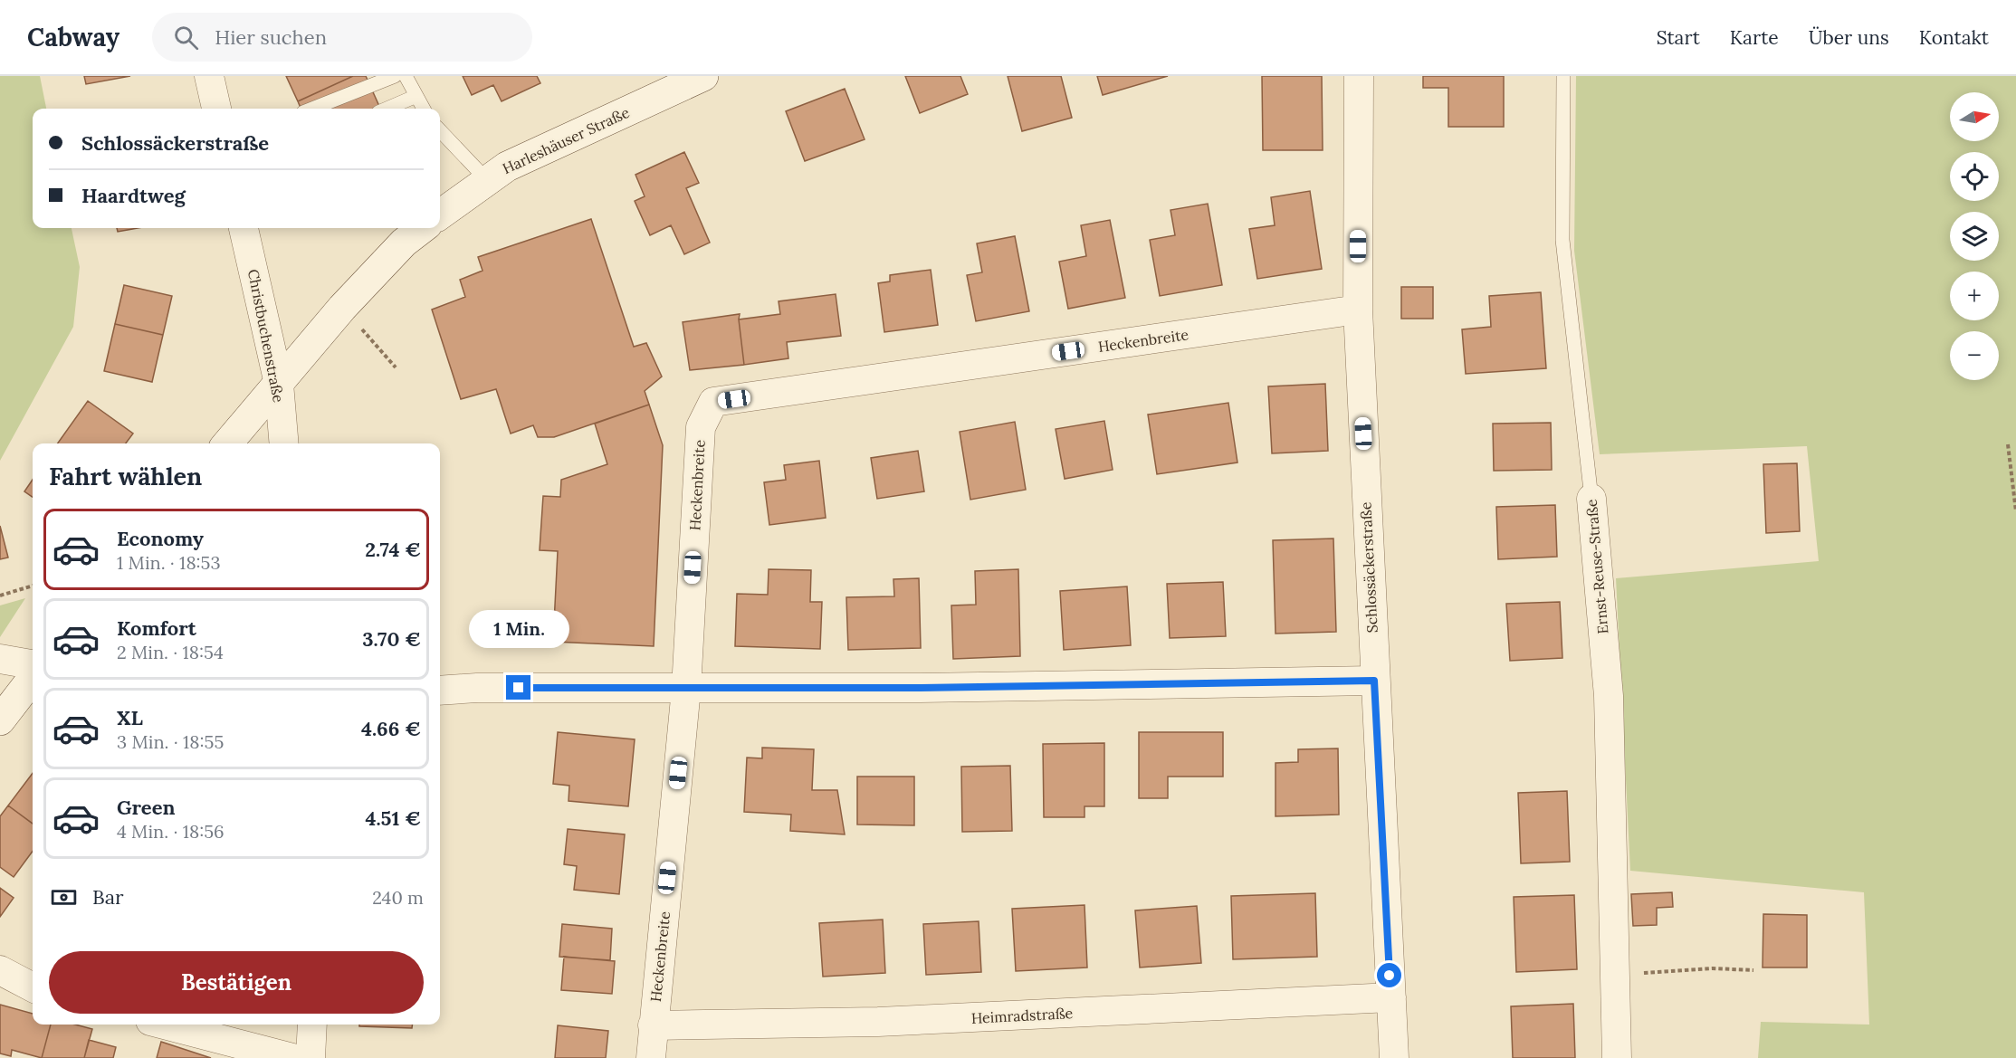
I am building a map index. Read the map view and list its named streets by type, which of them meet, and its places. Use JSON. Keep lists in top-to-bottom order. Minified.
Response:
{"streets":{"main road":["Harleshäuser Straße"],"street":["Christbuchenstraße","Heckenbreite","Ernst-Reuse-Straße","Schlossäckerstraße","Heimradstraße"]},"crossings":[["Heckenbreite","Schlossäckerstraße"],["Heckenbreite","Heimradstraße"],["Schlossäckerstraße","Heimradstraße"]],"north":"right","page":{"header":"Cabway","search":"Hier suchen","nav":["Start","Karte","Über uns","Kontakt"],"map_buttons":["+","−"],"banner":["Schlossäckerstraße","Haardtweg"],"heading":"Fahrt wählen","list":[{"name":"Economy","note":"1 Min. · 18:53","value":"2.74 €"},{"name":"Komfort","note":"2 Min. · 18:54","value":"3.70 €"},{"name":"XL","note":"3 Min. · 18:55","value":"4.66 €"},{"name":"Green","note":"4 Min. · 18:56","value":"4.51 €"}],"bubble":"1 Min.","pay":["Bar","240 m"],"buttons":"Bestätigen"}}
